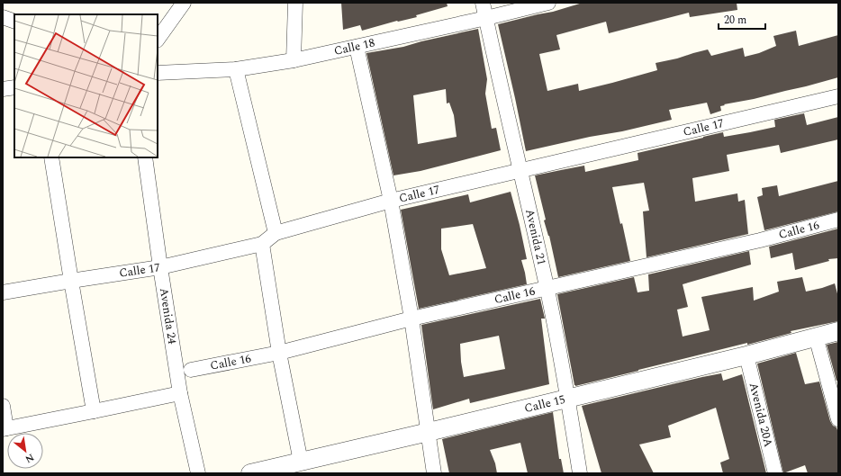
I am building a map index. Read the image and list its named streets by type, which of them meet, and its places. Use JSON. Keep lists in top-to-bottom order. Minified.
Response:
{"streets":{"street":["Calle 18","Calle 17","Calle 16","Avenida 21","Avenida 24","Calle 15","Avenida 20A"]},"crossings":[["Calle 18","Avenida 21"],["Calle 17","Avenida 21"],["Calle 17","Avenida 24"],["Calle 16","Avenida 21"],["Avenida 21","Calle 15"],["Calle 15","Avenida 20A"]],"scale_bar":"20 m","north":"bottom right"}
